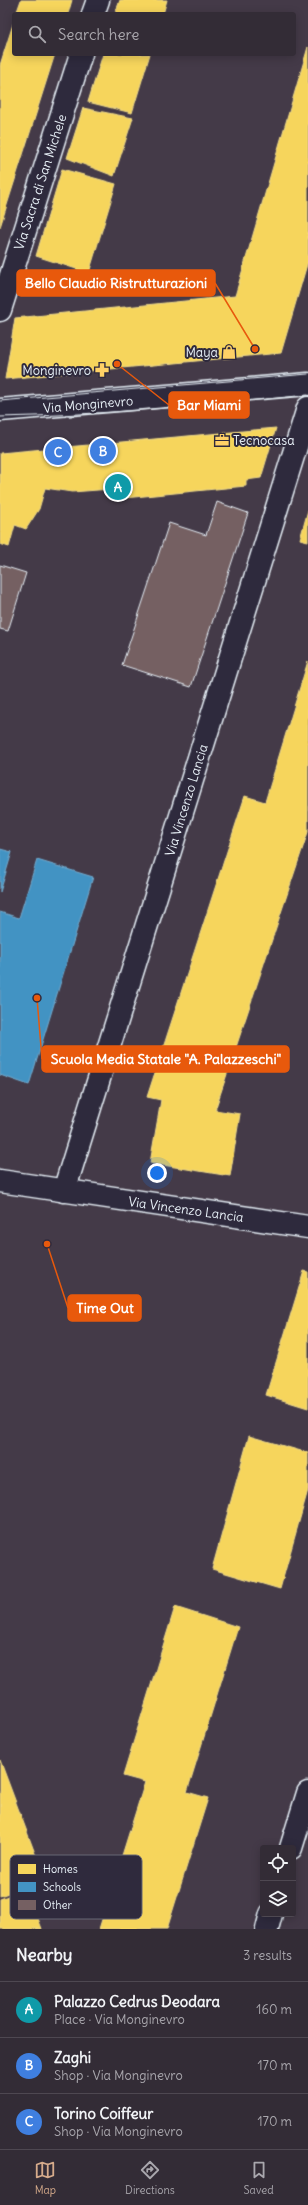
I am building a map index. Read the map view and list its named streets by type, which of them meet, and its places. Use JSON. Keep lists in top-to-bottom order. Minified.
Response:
{"streets":{"street":["Via Sacra di San Michele","Via Monginevro","Via Vincenzo Lancia"]},"places":{"other":["Bello Claudio Ristrutturazioni","Bar Miami","Scuola Media Statale \"A. Palazzeschi\"","Time Out"],"shop":["Maya"],"pharmacy":["Monginevro"],"office":["Tecnocasa"]},"legend":["Homes","Schools","Other"],"page":{"search":"Search here","pins":["B","C","A"],"heading":["Nearby","3 results"],"list":[{"mark":"A","name":"Palazzo Cedrus Deodara","note":"Place · Via Monginevro","value":"160 m"},{"mark":"B","name":"Zaghi","note":"Shop · Via Monginevro","value":"170 m"},{"mark":"C","name":"Torino Coiffeur","note":"Shop · Via Monginevro","value":"170 m"}],"nav":["Map","Directions","Saved"]}}
